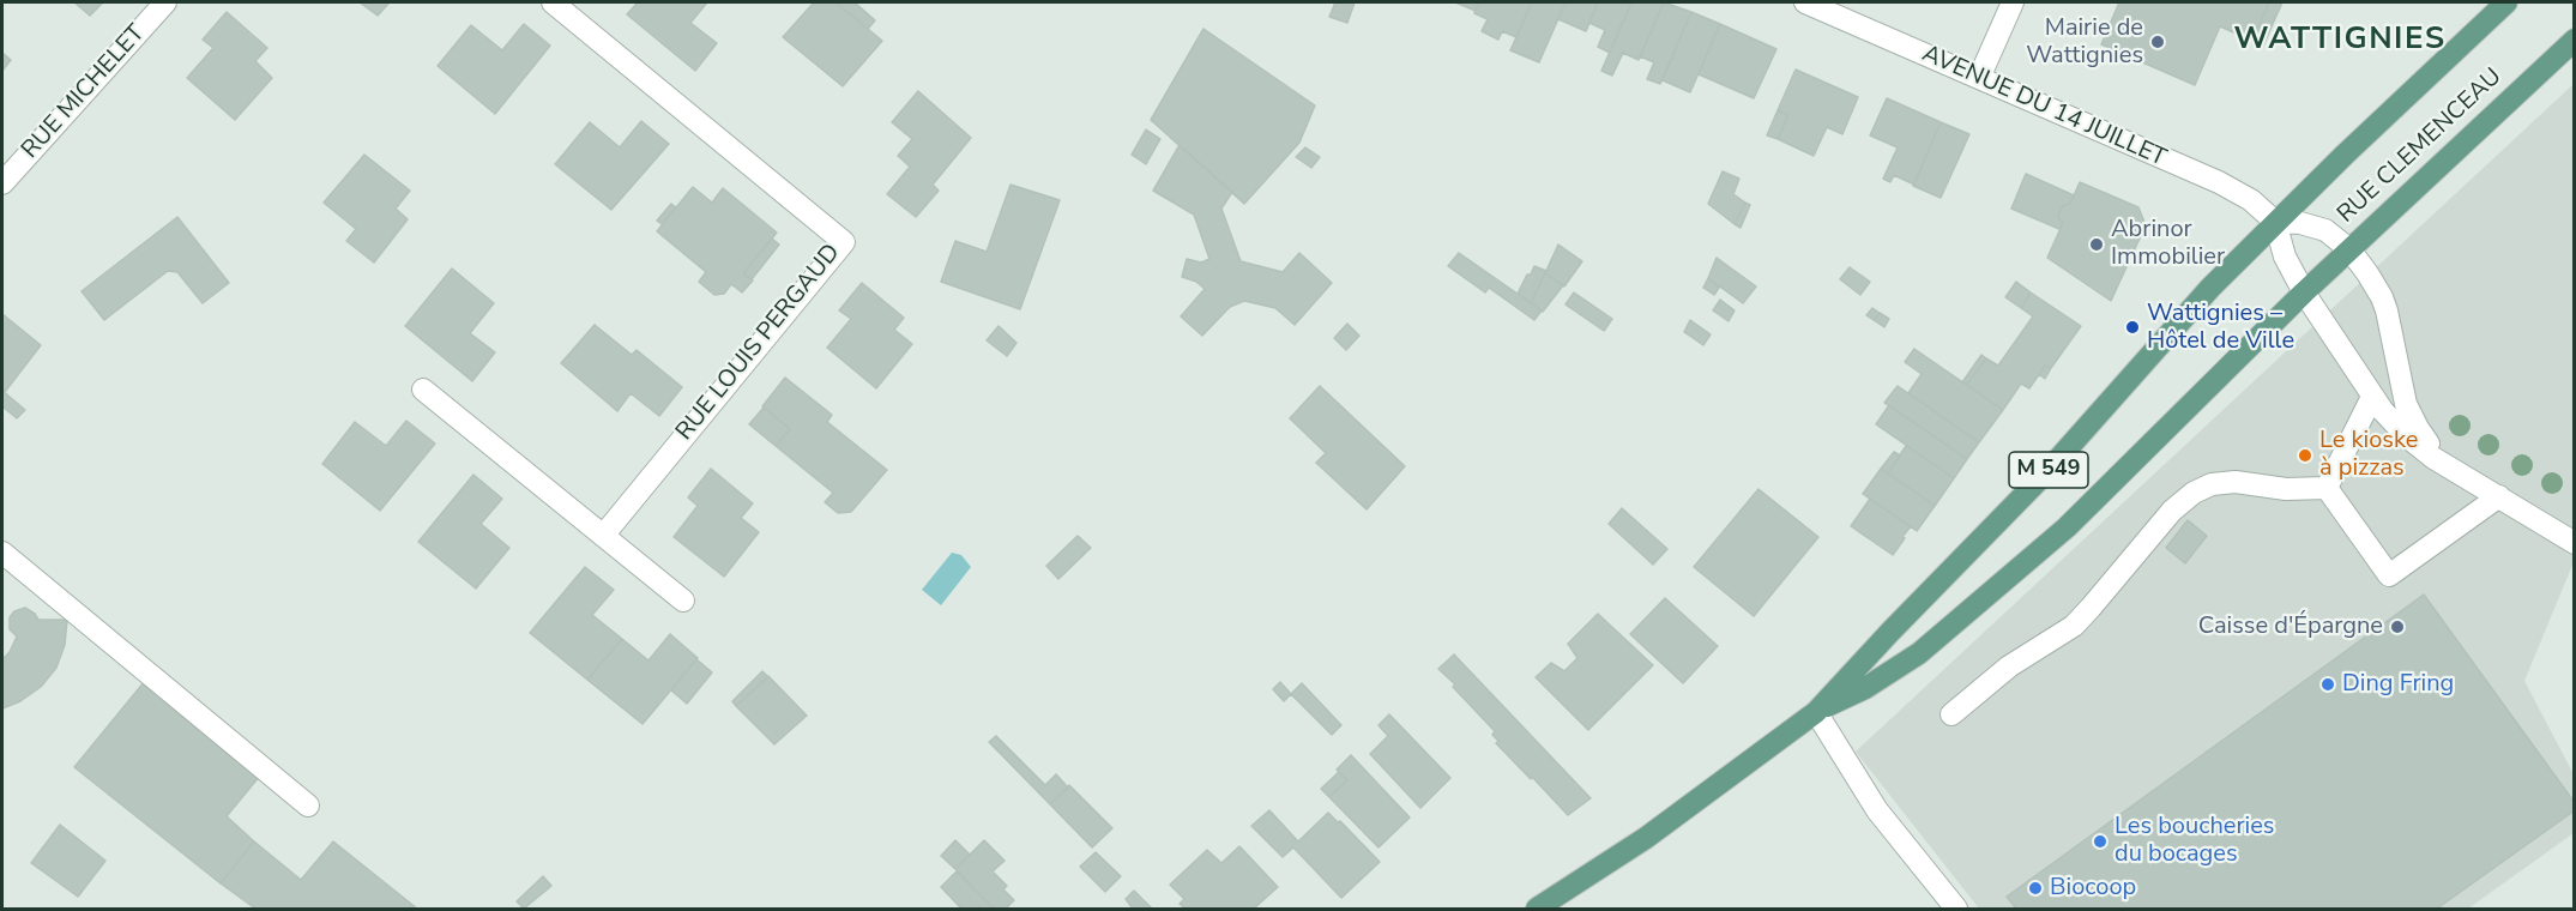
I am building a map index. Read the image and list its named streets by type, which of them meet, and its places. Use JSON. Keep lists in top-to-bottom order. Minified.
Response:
{"streets":{"main road":["RUE CLEMENCEAU","M 549"],"street":["RUE MICHELET","AVENUE DU 14 JUILLET","RUE LOUIS PERGAUD"]},"crossings":[["AVENUE DU 14 JUILLET","RUE CLEMENCEAU"],["AVENUE DU 14 JUILLET","M 549"],["RUE CLEMENCEAU","M 549"]],"districts":["WATTIGNIES"],"places":["Mairie de Wattignies","Abrinor Immobilier","Wattignies – Hôtel de Ville","Le kioske à pizzas","Caisse d'Épargne","Ding Fring","Les boucheries du bocages","Biocoop"]}
